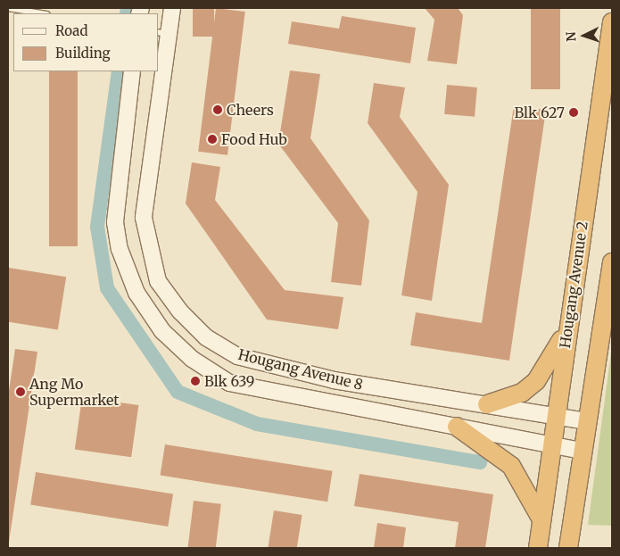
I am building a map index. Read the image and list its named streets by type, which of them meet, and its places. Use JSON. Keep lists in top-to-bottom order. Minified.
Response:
{"streets":{"highway":["Hougang Avenue 2"],"main road":["Hougang Avenue 8"]},"crossings":[["Hougang Avenue 2","Hougang Avenue 8"]],"places":["Cheers","Blk 627","Food Hub","Blk 639","Ang Mo Supermarket"],"legend":["Road","Building"],"north":"left"}
